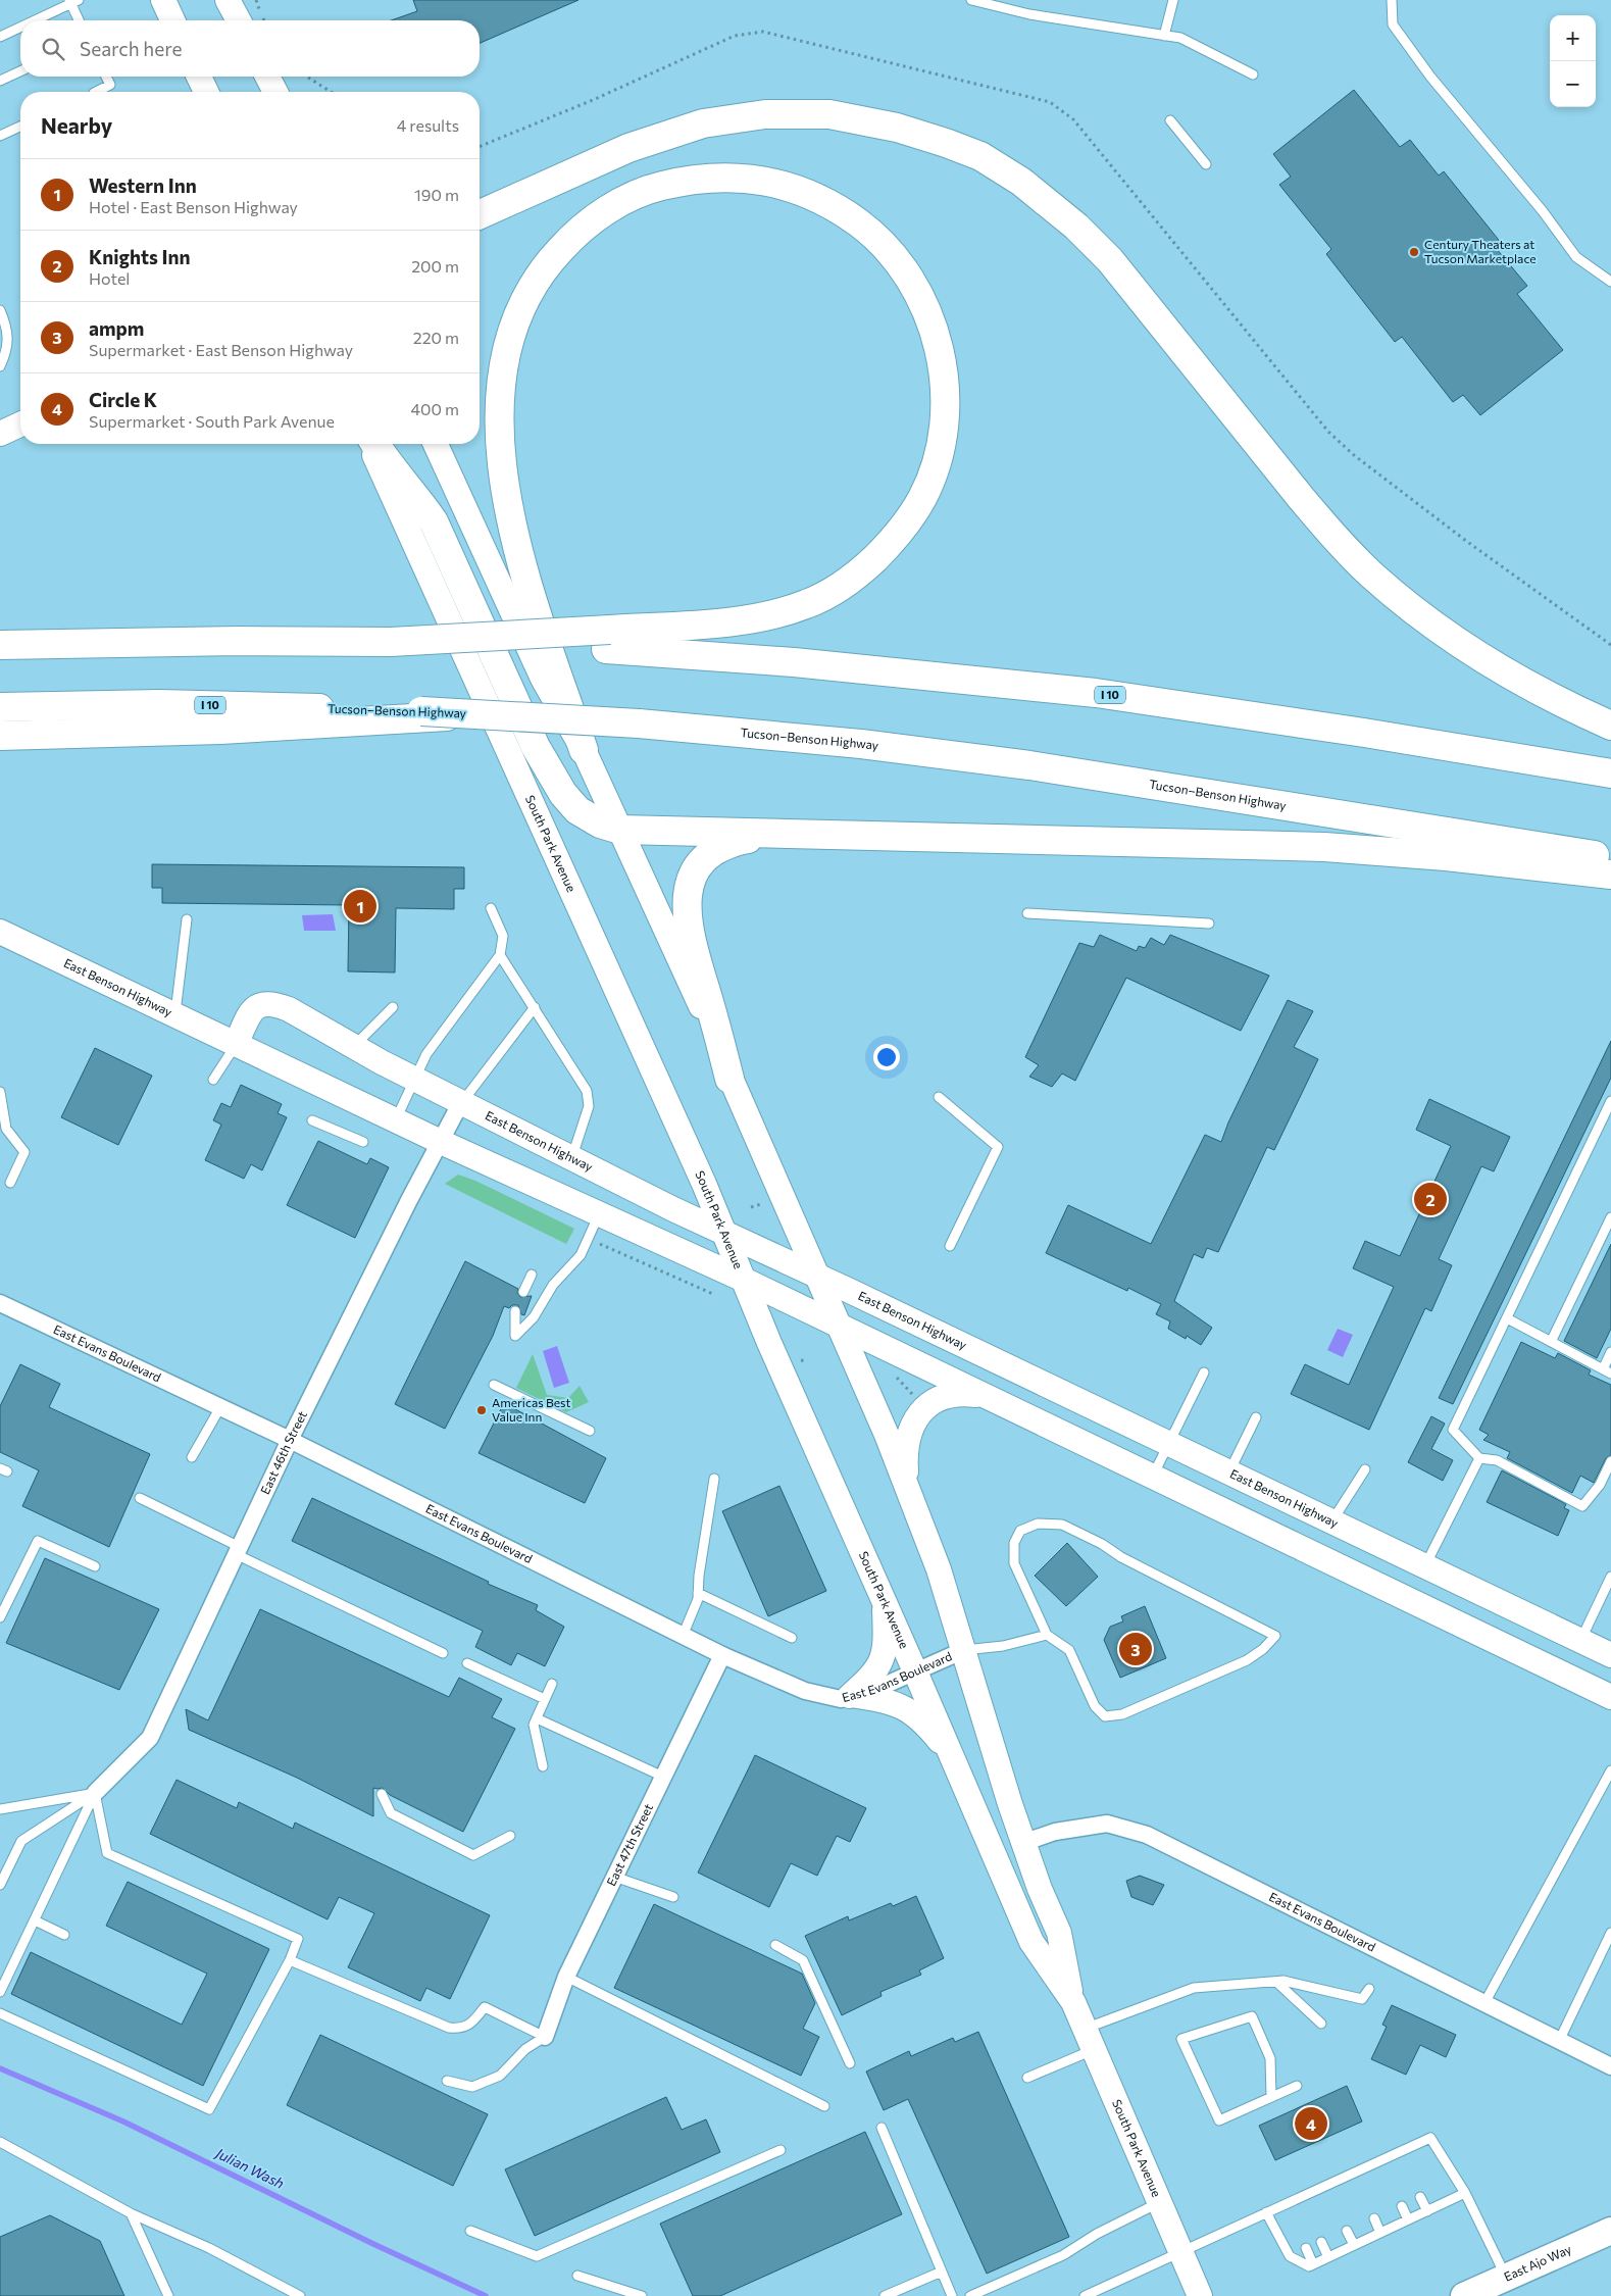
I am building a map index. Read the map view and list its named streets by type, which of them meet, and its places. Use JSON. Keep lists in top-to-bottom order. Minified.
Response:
{"streets":{"highway":["I 10","Tucson–Benson Highway"],"main road":["South Park Avenue","East Benson Highway","East Ajo Way"],"street":["East Evans Boulevard","East 46th Street","East 47th Street"]},"crossings":[["South Park Avenue","East Benson Highway"],["South Park Avenue","East Evans Boulevard"],["East Benson Highway","East 46th Street"],["East Evans Boulevard","East 46th Street"],["East Evans Boulevard","East 47th Street"]],"water":["Julian Wash"],"places":["Century Theaters at Tucson Marketplace","Americas Best Value Inn"],"page":{"map_buttons":["+","−"],"search":"Search here","heading":["Nearby","4 results"],"list":[{"mark":"1","name":"Western Inn","note":"Hotel · East Benson Highway","value":"190 m"},{"mark":"2","name":"Knights Inn","note":"Hotel","value":"200 m"},{"mark":"3","name":"ampm","note":"Supermarket · East Benson Highway","value":"220 m"},{"mark":"4","name":"Circle K","note":"Supermarket · South Park Avenue","value":"400 m"}],"pins":["1","2","3","4"]}}
